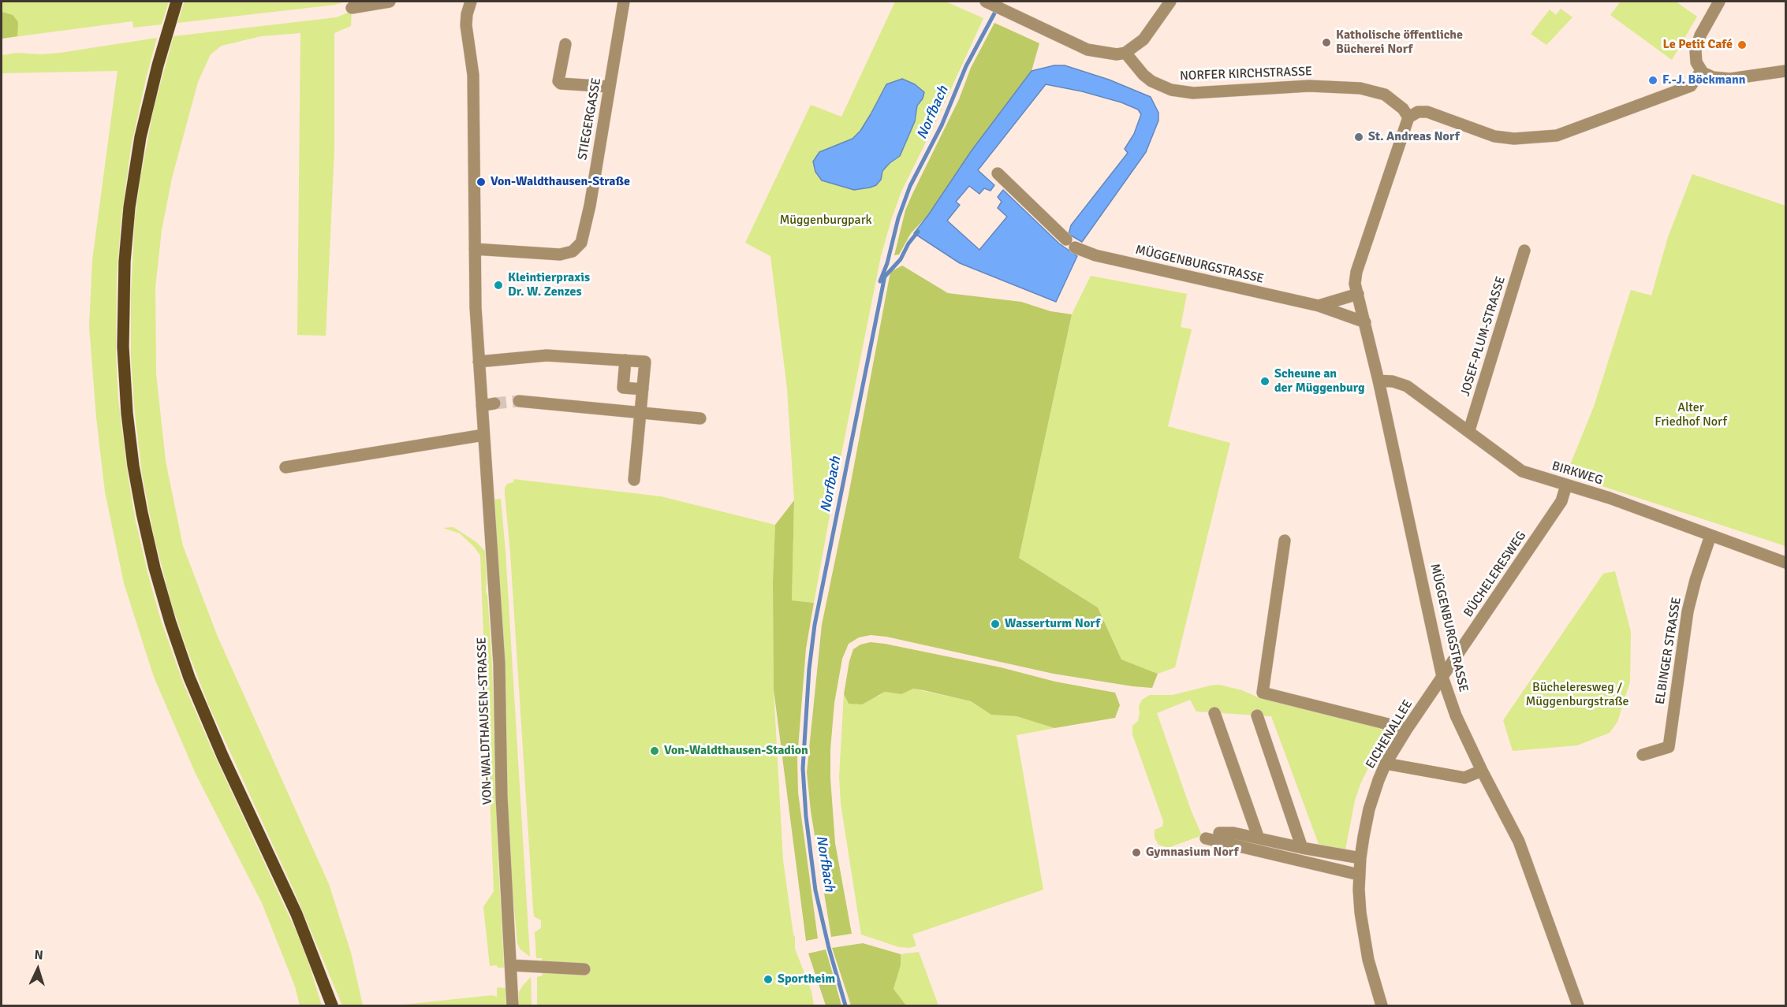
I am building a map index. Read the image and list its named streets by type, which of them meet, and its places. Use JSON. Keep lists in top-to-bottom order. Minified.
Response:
{"streets":{"street":["NORFER KIRCHSTRASSE","STIEGERGASSE","MÜGGENBURGSTRASSE","JOSEF-PLUM-STRASSE","BIRKWEG","BÜCHELERESWEG","ELBINGER STRASSE","VON-WALDTHAUSEN-STRASSE","EICHENALLEE"]},"crossings":[["NORFER KIRCHSTRASSE","MÜGGENBURGSTRASSE"],["STIEGERGASSE","VON-WALDTHAUSEN-STRASSE"],["MÜGGENBURGSTRASSE","BIRKWEG"],["MÜGGENBURGSTRASSE","BÜCHELERESWEG"],["MÜGGENBURGSTRASSE","EICHENALLEE"],["JOSEF-PLUM-STRASSE","BIRKWEG"],["BIRKWEG","BÜCHELERESWEG"],["BIRKWEG","ELBINGER STRASSE"],["BÜCHELERESWEG","EICHENALLEE"]],"water":["Norfbach"],"parks":["Müggenburgpark","Alter Friedhof Norf","Bücheleresweg / Müggenburgstraße"],"places":["Katholische öffentliche Bücherei Norf","Le Petit Café","F.-J. Böckmann","St. Andreas Norf","Von-Waldthausen-Straße","Kleintierpraxis Dr. W. Zenzes","Scheune an der Müggenburg","Wasserturm Norf","Von-Waldthausen-Stadion","Gymnasium Norf","Sportheim"],"north":"top"}
